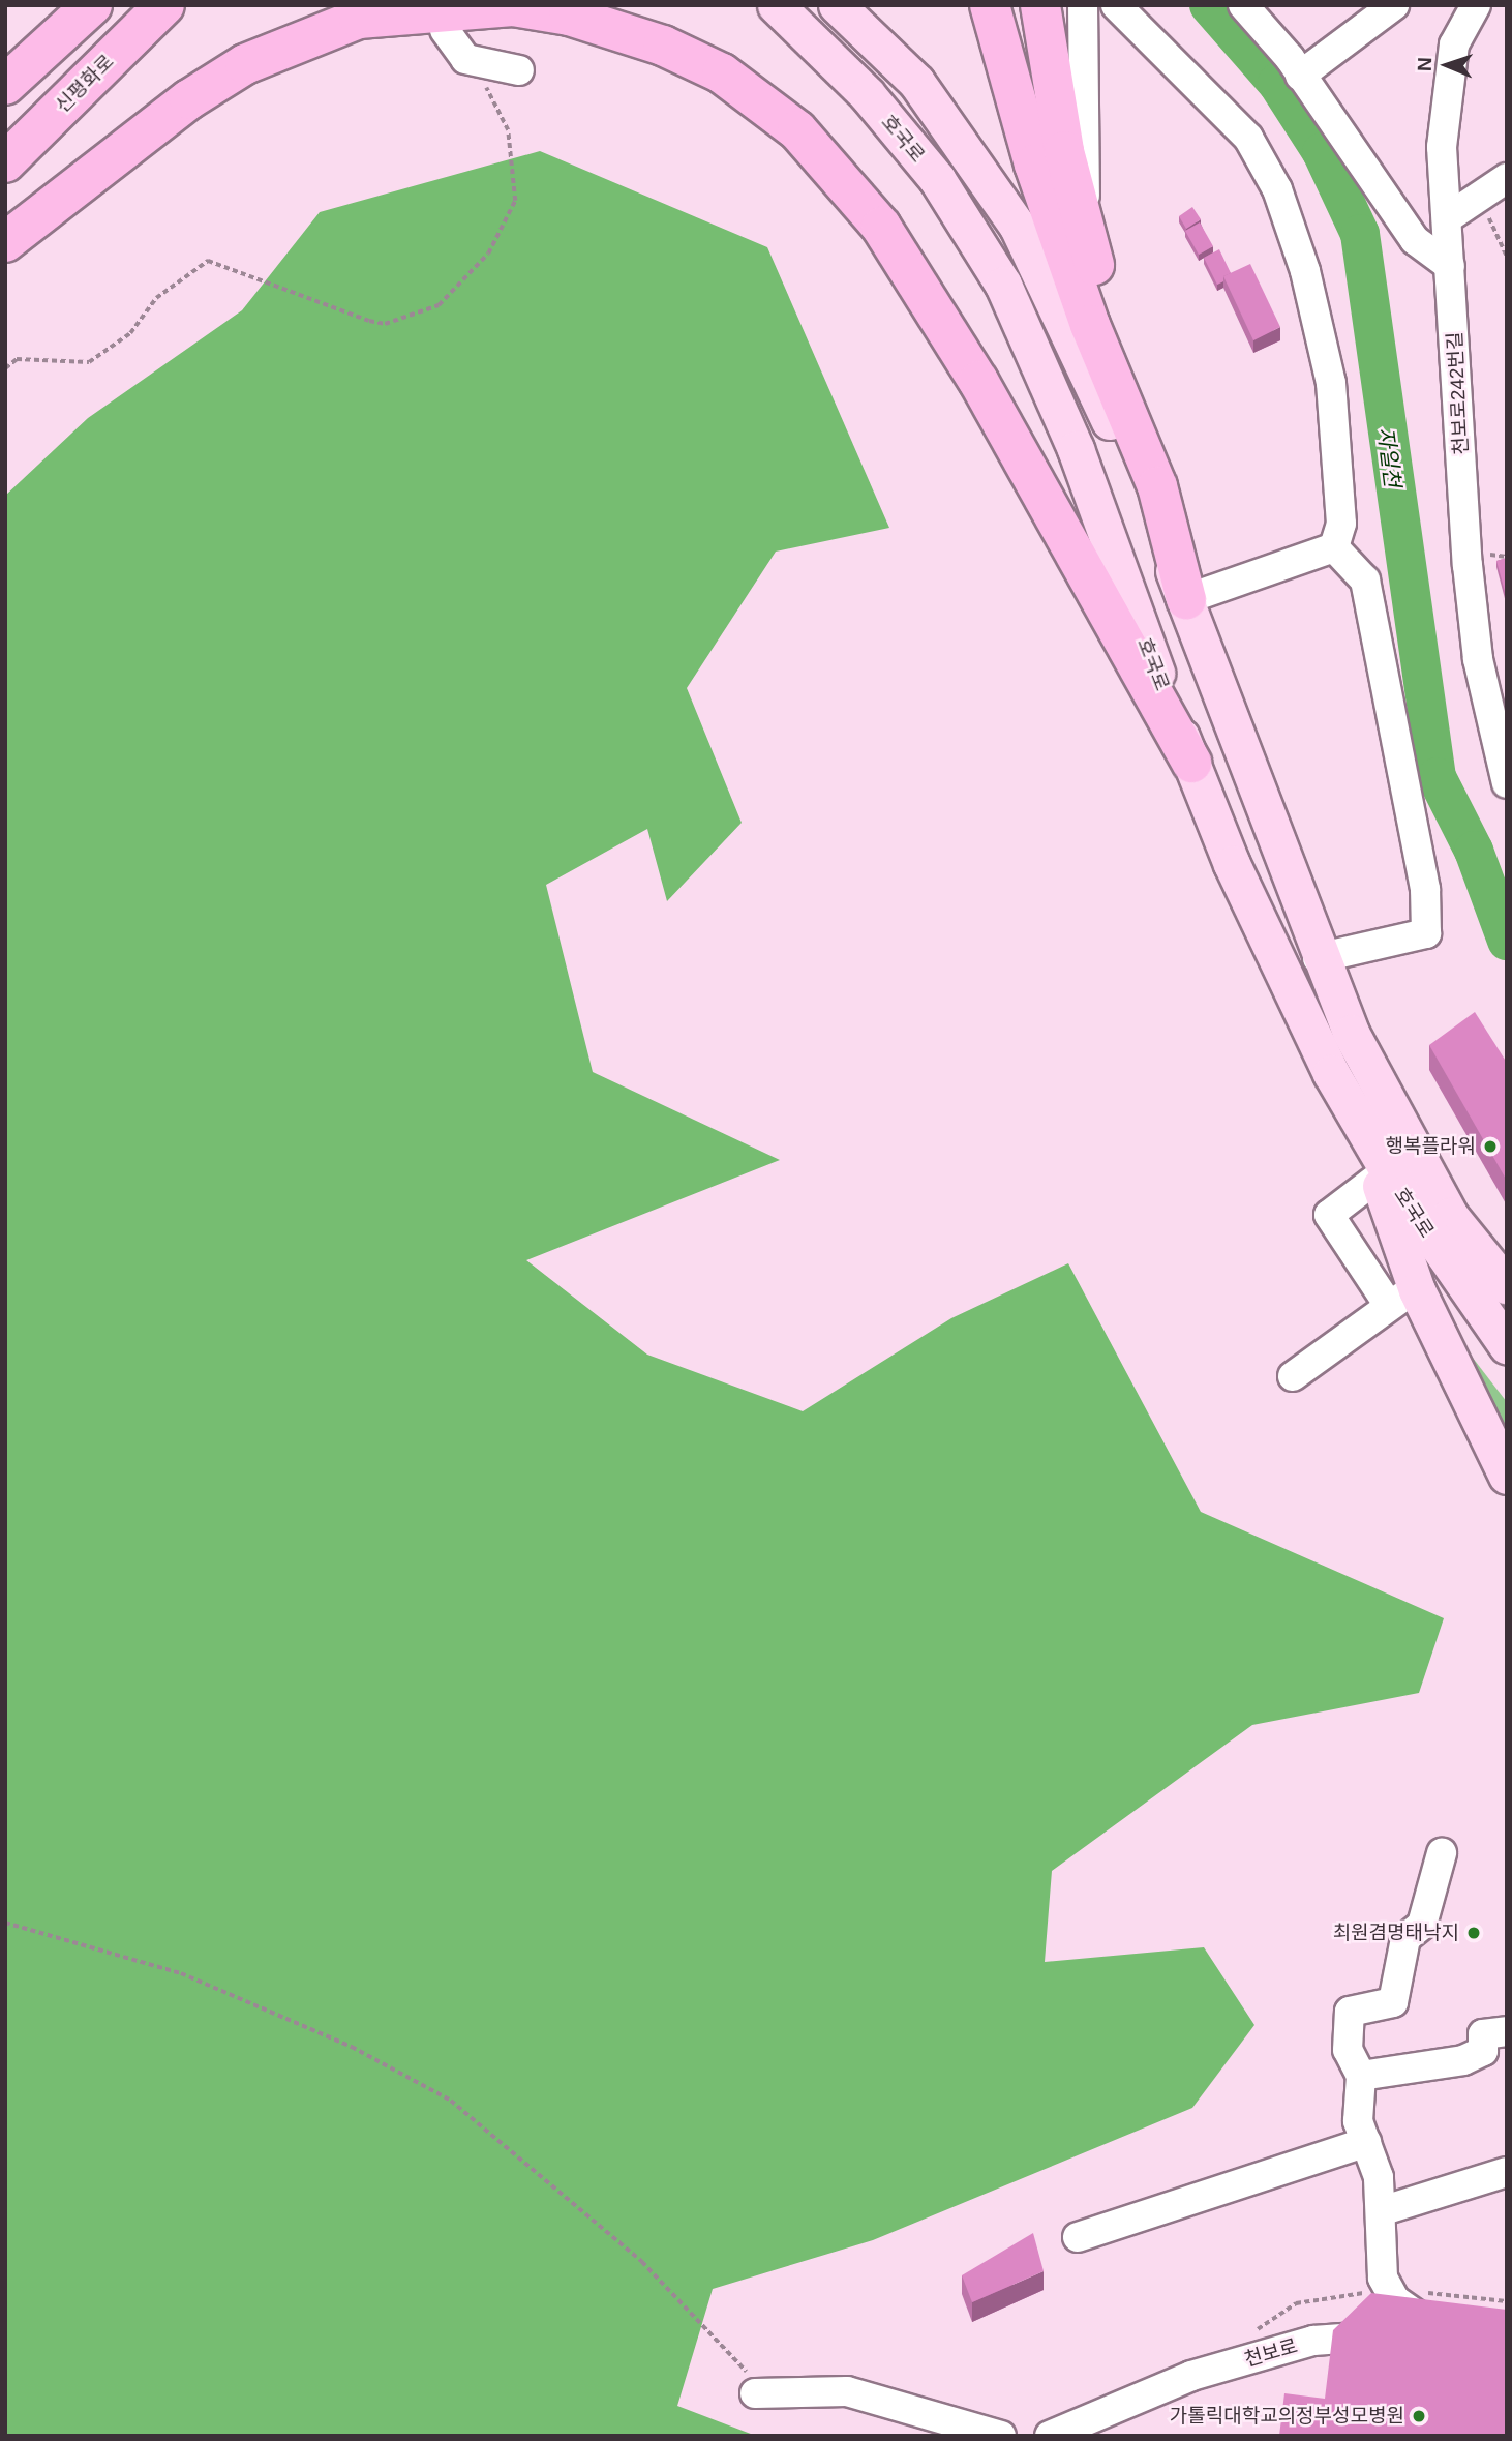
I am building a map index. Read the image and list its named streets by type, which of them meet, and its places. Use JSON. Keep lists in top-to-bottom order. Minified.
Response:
{"streets":{"highway":["신평화로"],"main road":["호국로"],"street":["천보로242번길","천보로"]},"water":["자일천"],"places":["행복플라워","최원겸명태낙지","가톨릭대학교의정부성모병원"],"north":"left"}
